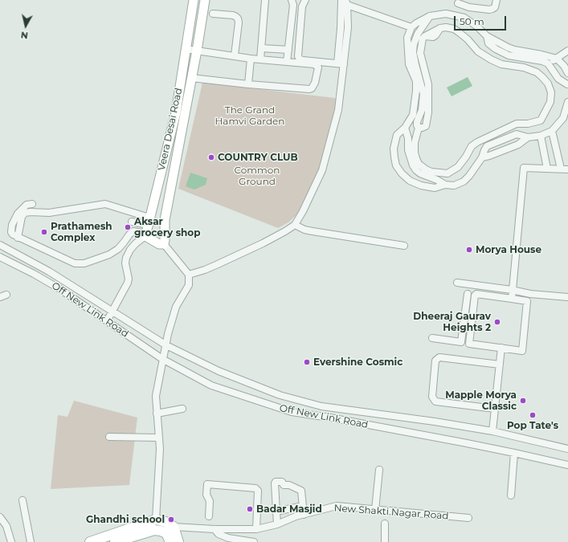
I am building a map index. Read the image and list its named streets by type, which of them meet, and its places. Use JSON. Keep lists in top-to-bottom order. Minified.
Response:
{"streets":{"street":["Veera Desai Road","Off New Link Road","New Shakti Nagar Road"]},"parks":["The Grand Hamvi Garden","Common Ground"],"places":["COUNTRY CLUB","Aksar grocery shop","Prathamesh Complex","Morya House","Dheeraj Gaurav Heights 2","Evershine Cosmic","Mapple Morya Classic","Pop Tate's","Badar Masjid","Ghandhi school"],"scale_bar":"50 m","north":"bottom"}
